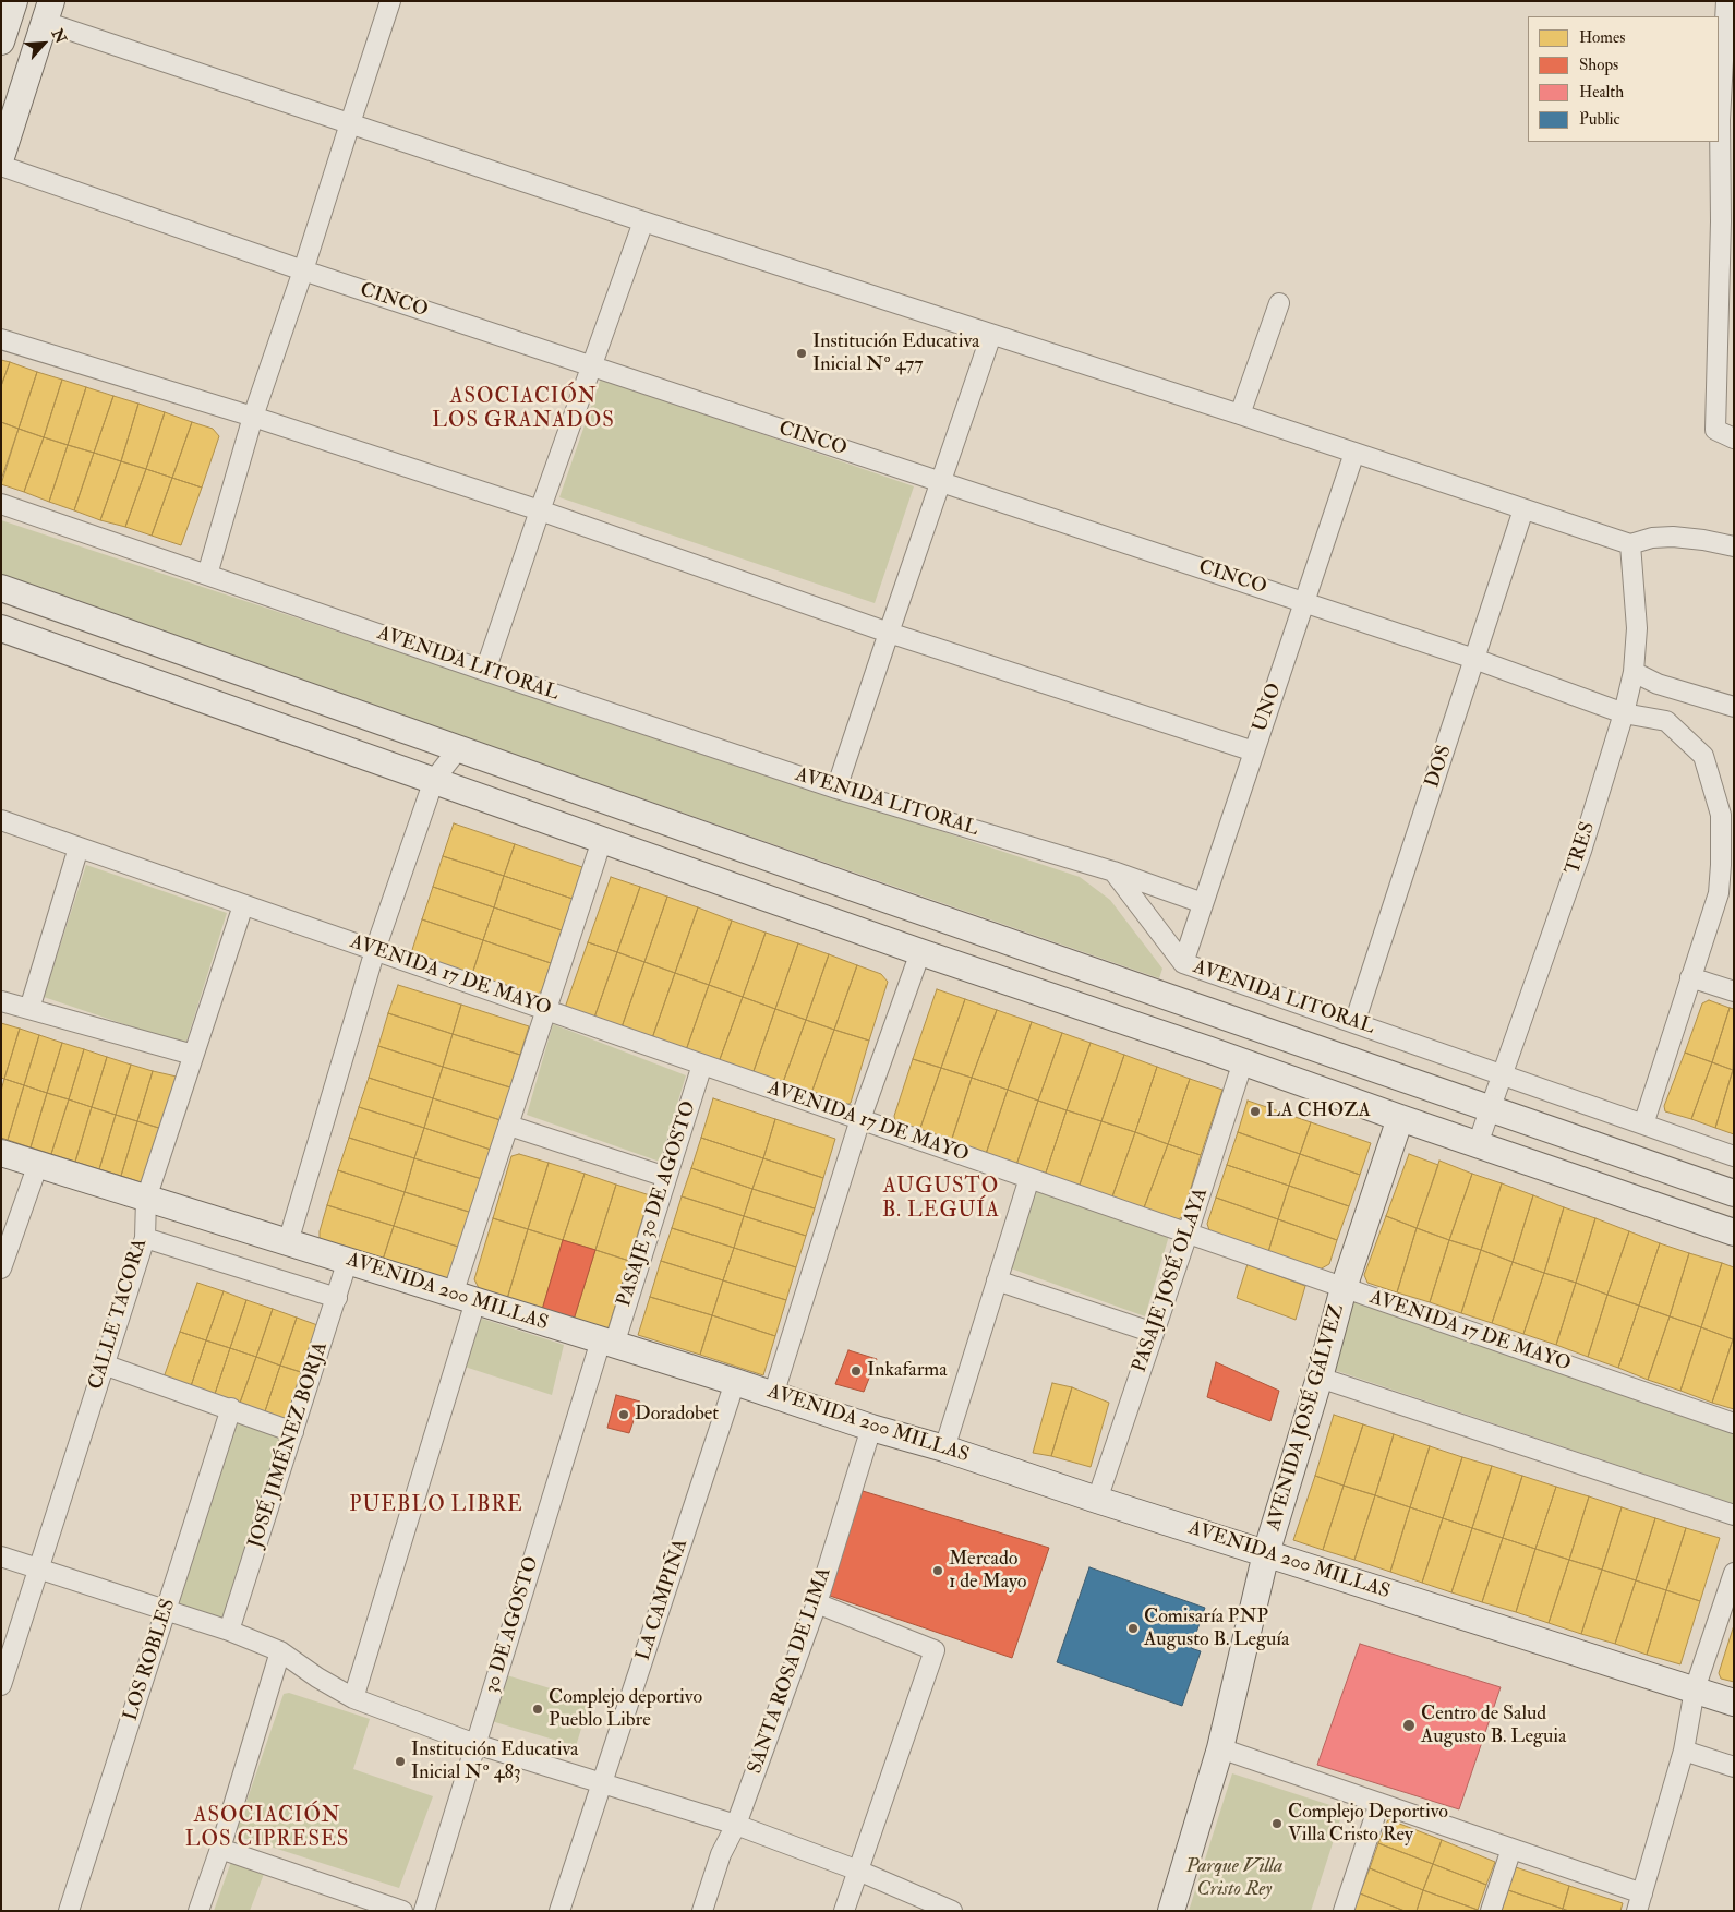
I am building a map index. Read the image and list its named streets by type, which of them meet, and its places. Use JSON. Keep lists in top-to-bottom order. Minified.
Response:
{"streets":{"main road":["AVENIDA LITORAL","AVENIDA 200 MILLAS","AVENIDA JOSÉ GÁLVEZ"],"street":["CINCO","UNO","DOS","TRES","AVENIDA 17 DE MAYO","PASAJE 30 DE AGOSTO","PASAJE JOSÉ OLAYA","CALLE TACORA","JOSÉ JIMÉNEZ BORJA","LA CAMPIÑA","30 DE AGOSTO","LOS ROBLES","SANTA ROSA DE LIMA"]},"crossings":[["CINCO","AVENIDA LITORAL"],["CINCO","UNO"],["CINCO","DOS"],["CINCO","TRES"],["AVENIDA LITORAL","UNO"],["AVENIDA LITORAL","DOS"],["AVENIDA LITORAL","TRES"],["AVENIDA 17 DE MAYO","PASAJE 30 DE AGOSTO"],["AVENIDA 17 DE MAYO","PASAJE JOSÉ OLAYA"],["AVENIDA 17 DE MAYO","CALLE TACORA"],["AVENIDA 17 DE MAYO","AVENIDA JOSÉ GÁLVEZ"],["PASAJE 30 DE AGOSTO","AVENIDA 200 MILLAS"],["PASAJE 30 DE AGOSTO","30 DE AGOSTO"],["PASAJE JOSÉ OLAYA","AVENIDA 200 MILLAS"],["AVENIDA 200 MILLAS","CALLE TACORA"],["AVENIDA 200 MILLAS","AVENIDA JOSÉ GÁLVEZ"],["AVENIDA 200 MILLAS","JOSÉ JIMÉNEZ BORJA"],["AVENIDA 200 MILLAS","LA CAMPIÑA"],["AVENIDA 200 MILLAS","30 DE AGOSTO"],["AVENIDA 200 MILLAS","SANTA ROSA DE LIMA"]],"districts":["ASOCIACIÓN LOS GRANADOS","AUGUSTO B. LEGUÍA","PUEBLO LIBRE","ASOCIACIÓN LOS CIPRESES"],"parks":["Parque Villa Cristo Rey"],"places":["Institución Educativa Inicial Nº 477","LA CHOZA","Inkafarma","Doradobet","Mercado 1 de Mayo","Comisaría PNP Augusto B. Leguía","Complejo deportivo Pueblo Libre","Centro de Salud Augusto B. Leguia","Institución Educativa Inicial Nº 483","Complejo Deportivo Villa Cristo Rey"],"legend":["Homes","Shops","Health","Public"],"north":"top right"}
